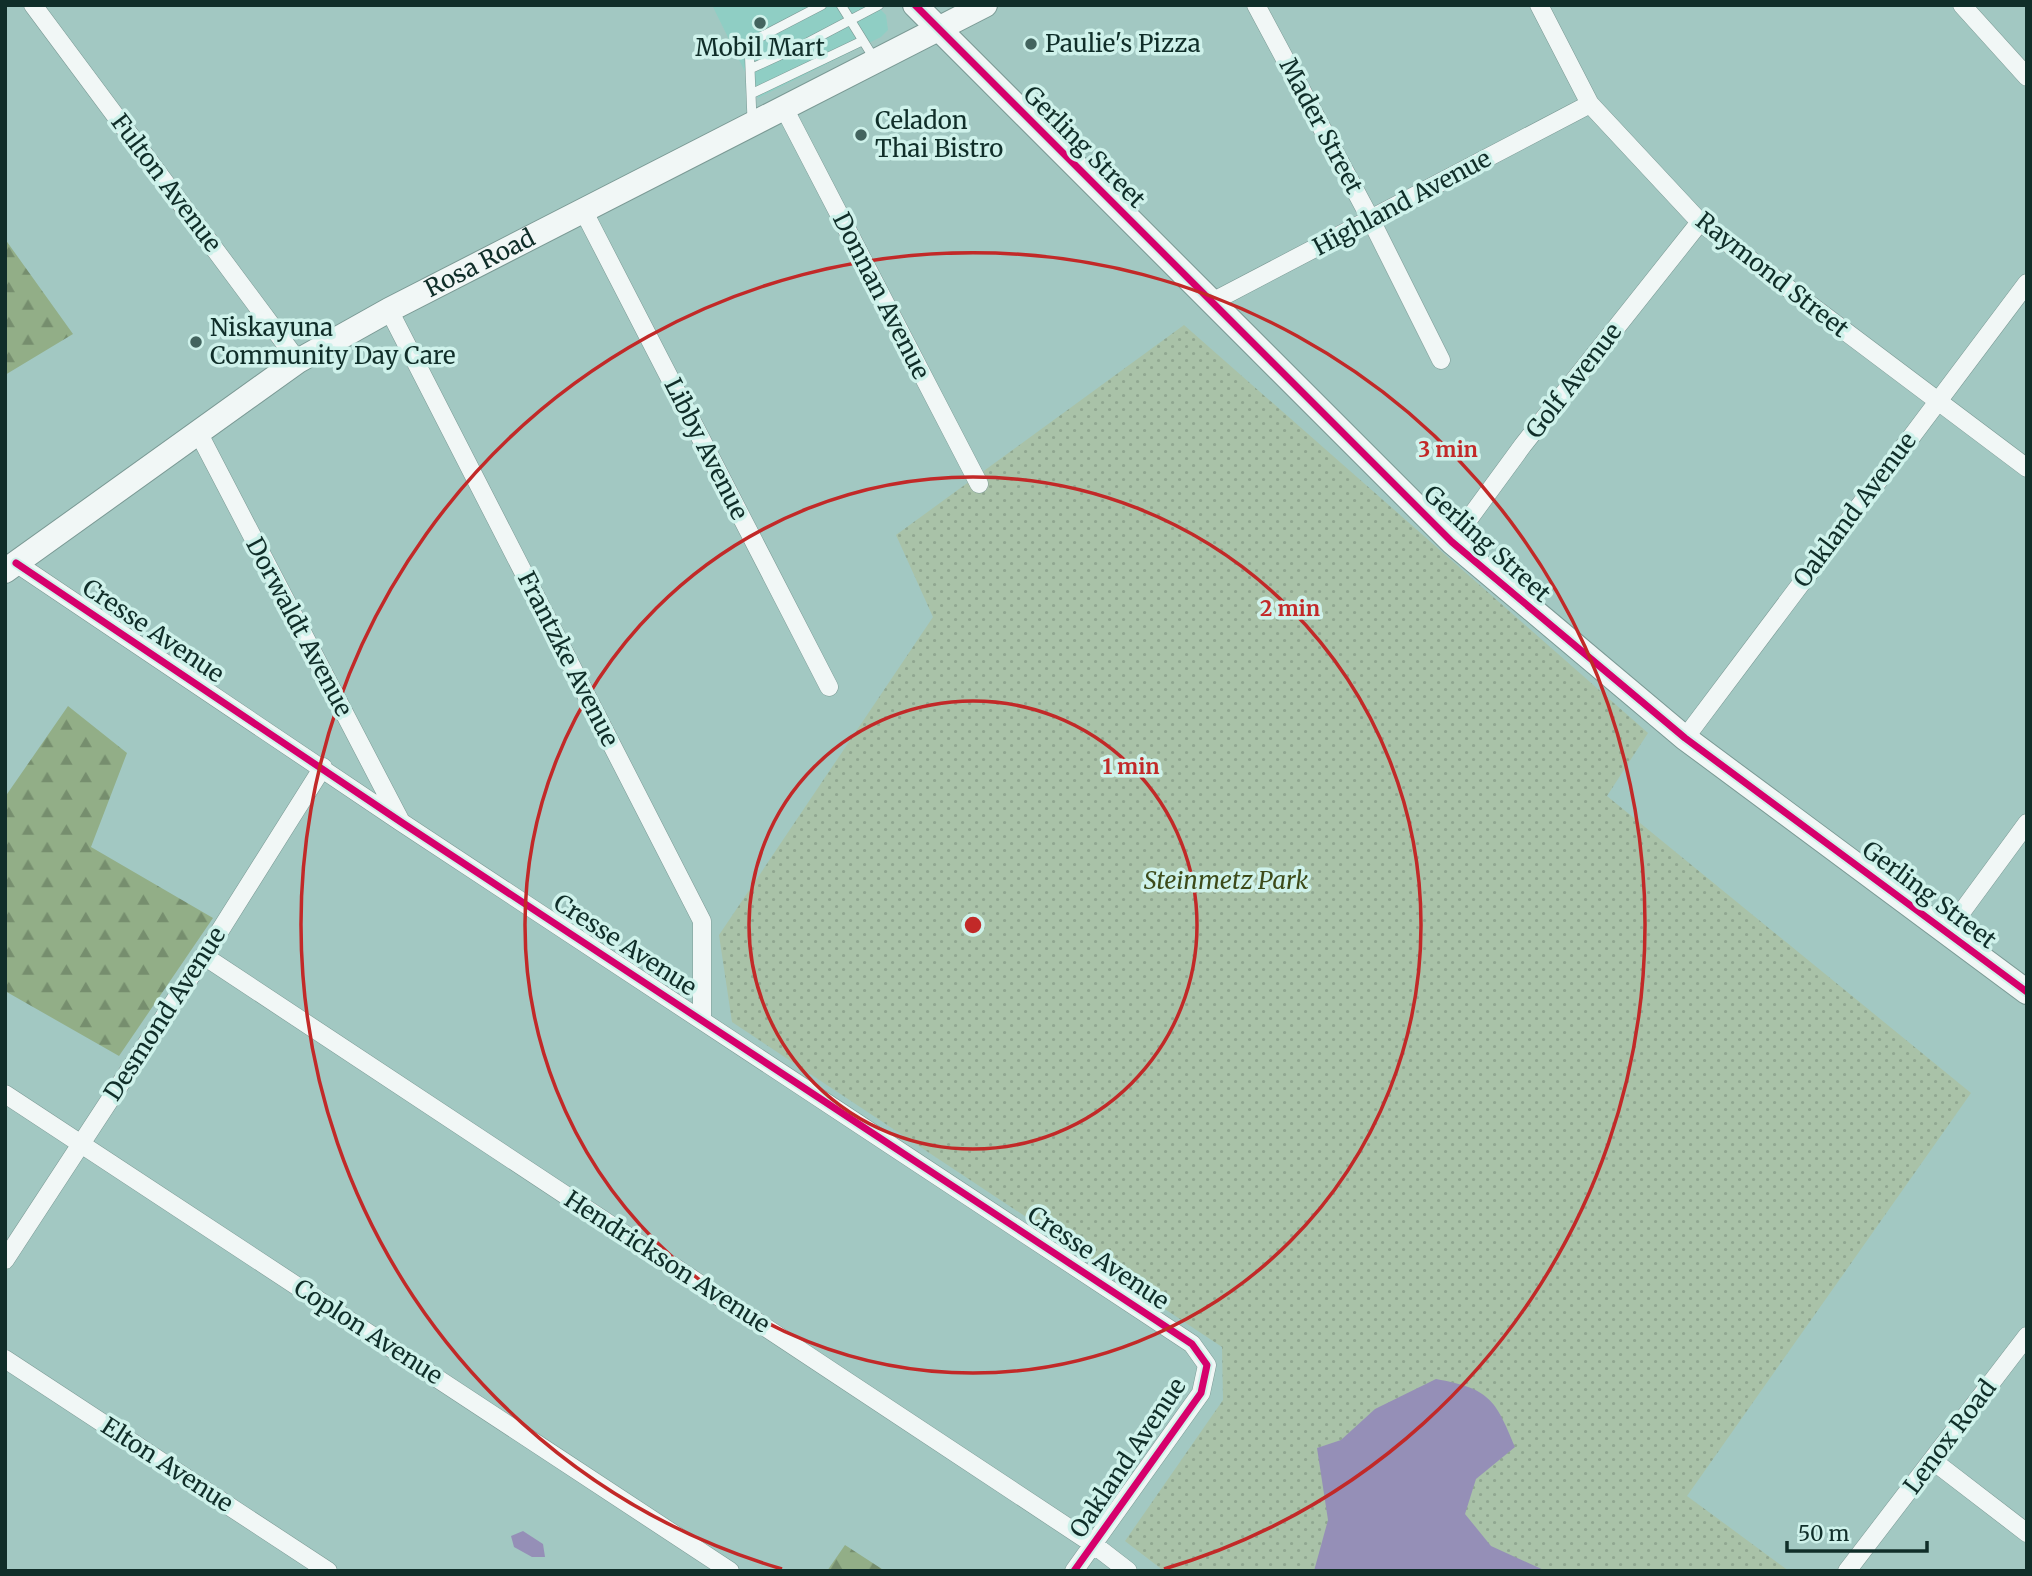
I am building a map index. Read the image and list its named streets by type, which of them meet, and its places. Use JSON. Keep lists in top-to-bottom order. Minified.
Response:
{"streets":{"street":["Mader Street","Gerling Street","Fulton Avenue","Highland Avenue","Rosa Road","Raymond Street","Donnan Avenue","Golf Avenue","Libby Avenue","Oakland Avenue","Dorwaldt Avenue","Cresse Avenue","Frantzke Avenue","Desmond Avenue","Hendrickson Avenue","Coplon Avenue","Lenox Road","Elton Avenue"]},"crossings":[["Mader Street","Highland Avenue"],["Gerling Street","Highland Avenue"],["Gerling Street","Rosa Road"],["Gerling Street","Golf Avenue"],["Gerling Street","Oakland Avenue"],["Fulton Avenue","Rosa Road"],["Highland Avenue","Raymond Street"],["Rosa Road","Donnan Avenue"],["Rosa Road","Libby Avenue"],["Rosa Road","Dorwaldt Avenue"],["Rosa Road","Cresse Avenue"],["Rosa Road","Frantzke Avenue"],["Raymond Street","Golf Avenue"],["Raymond Street","Oakland Avenue"],["Oakland Avenue","Cresse Avenue"],["Oakland Avenue","Hendrickson Avenue"],["Dorwaldt Avenue","Cresse Avenue"],["Cresse Avenue","Frantzke Avenue"],["Cresse Avenue","Desmond Avenue"],["Desmond Avenue","Hendrickson Avenue"],["Desmond Avenue","Coplon Avenue"]],"parks":["Steinmetz Park"],"places":["Mobil Mart","Paulie's Pizza","Celadon Thai Bistro","Niskayuna Community Day Care"],"scale_bar":"50 m","rings":["3 min","2 min","1 min"]}
